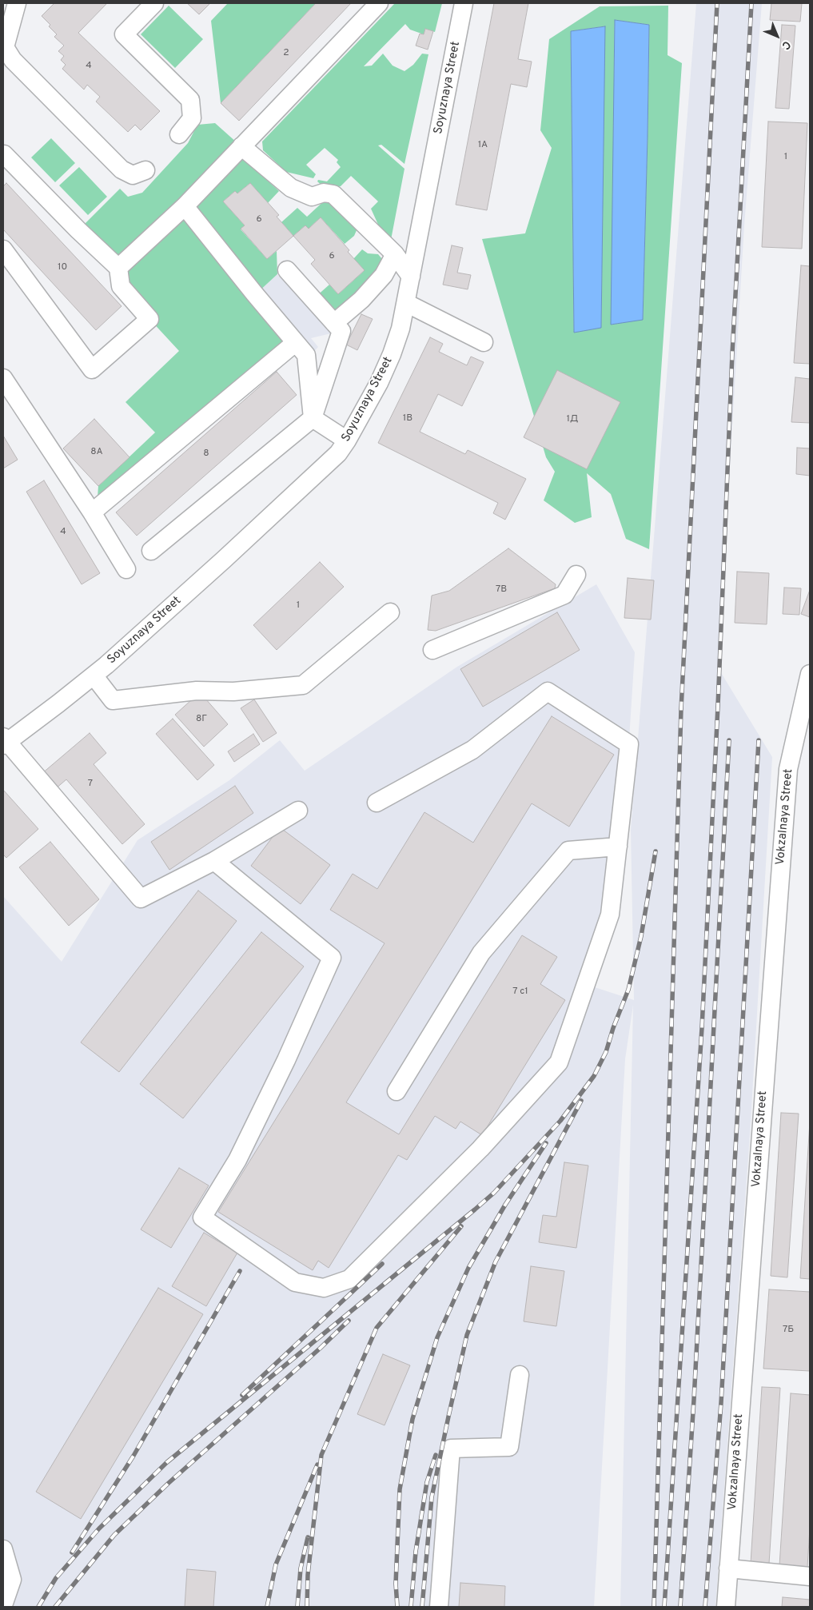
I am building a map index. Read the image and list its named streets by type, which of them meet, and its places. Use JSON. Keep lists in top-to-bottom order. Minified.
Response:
{"streets":{"street":["Soyuznaya Street","Vokzalnaya Street"]},"house_numbers":["2","4","1А","1","6","6","10","1В","1Д","8А","8","4","7В","1","8Г","7","7 с1","7Б"],"north":"bottom right"}
